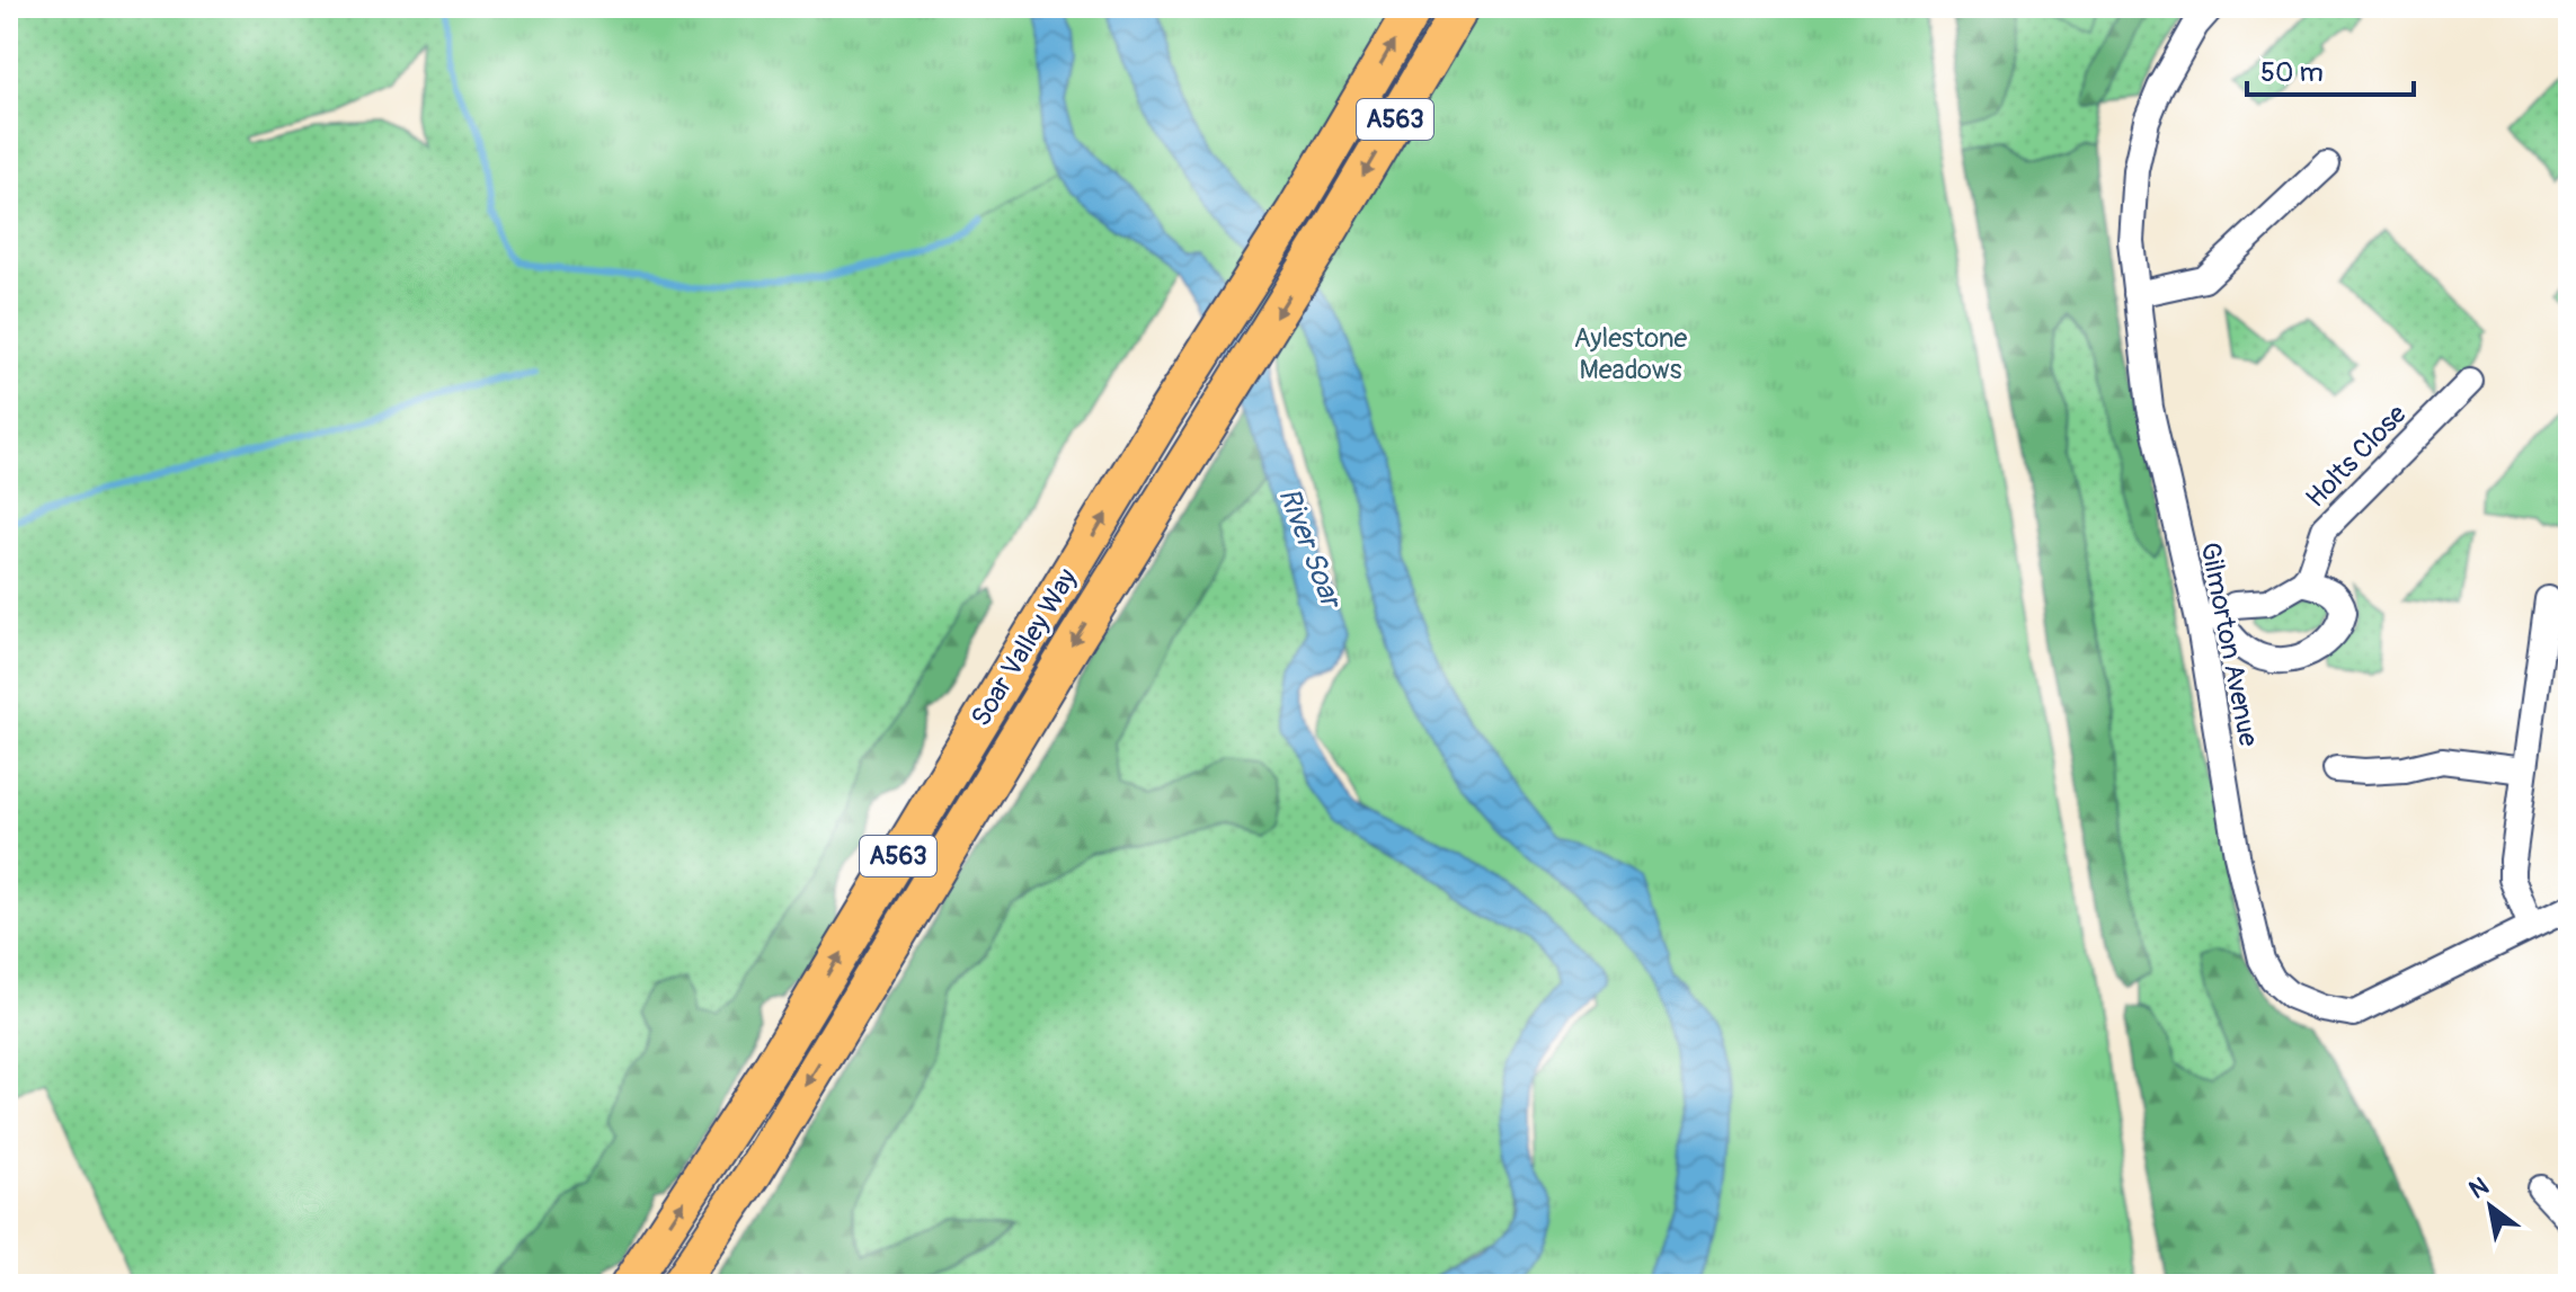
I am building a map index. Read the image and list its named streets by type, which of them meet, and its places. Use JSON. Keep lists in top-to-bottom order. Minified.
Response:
{"streets":{"highway":["A563","Soar Valley Way"],"street":["Holts Close","Gilmorton Avenue"]},"water":["River Soar"],"parks":["Aylestone Meadows"],"scale_bar":"50 m","north":"top left"}
